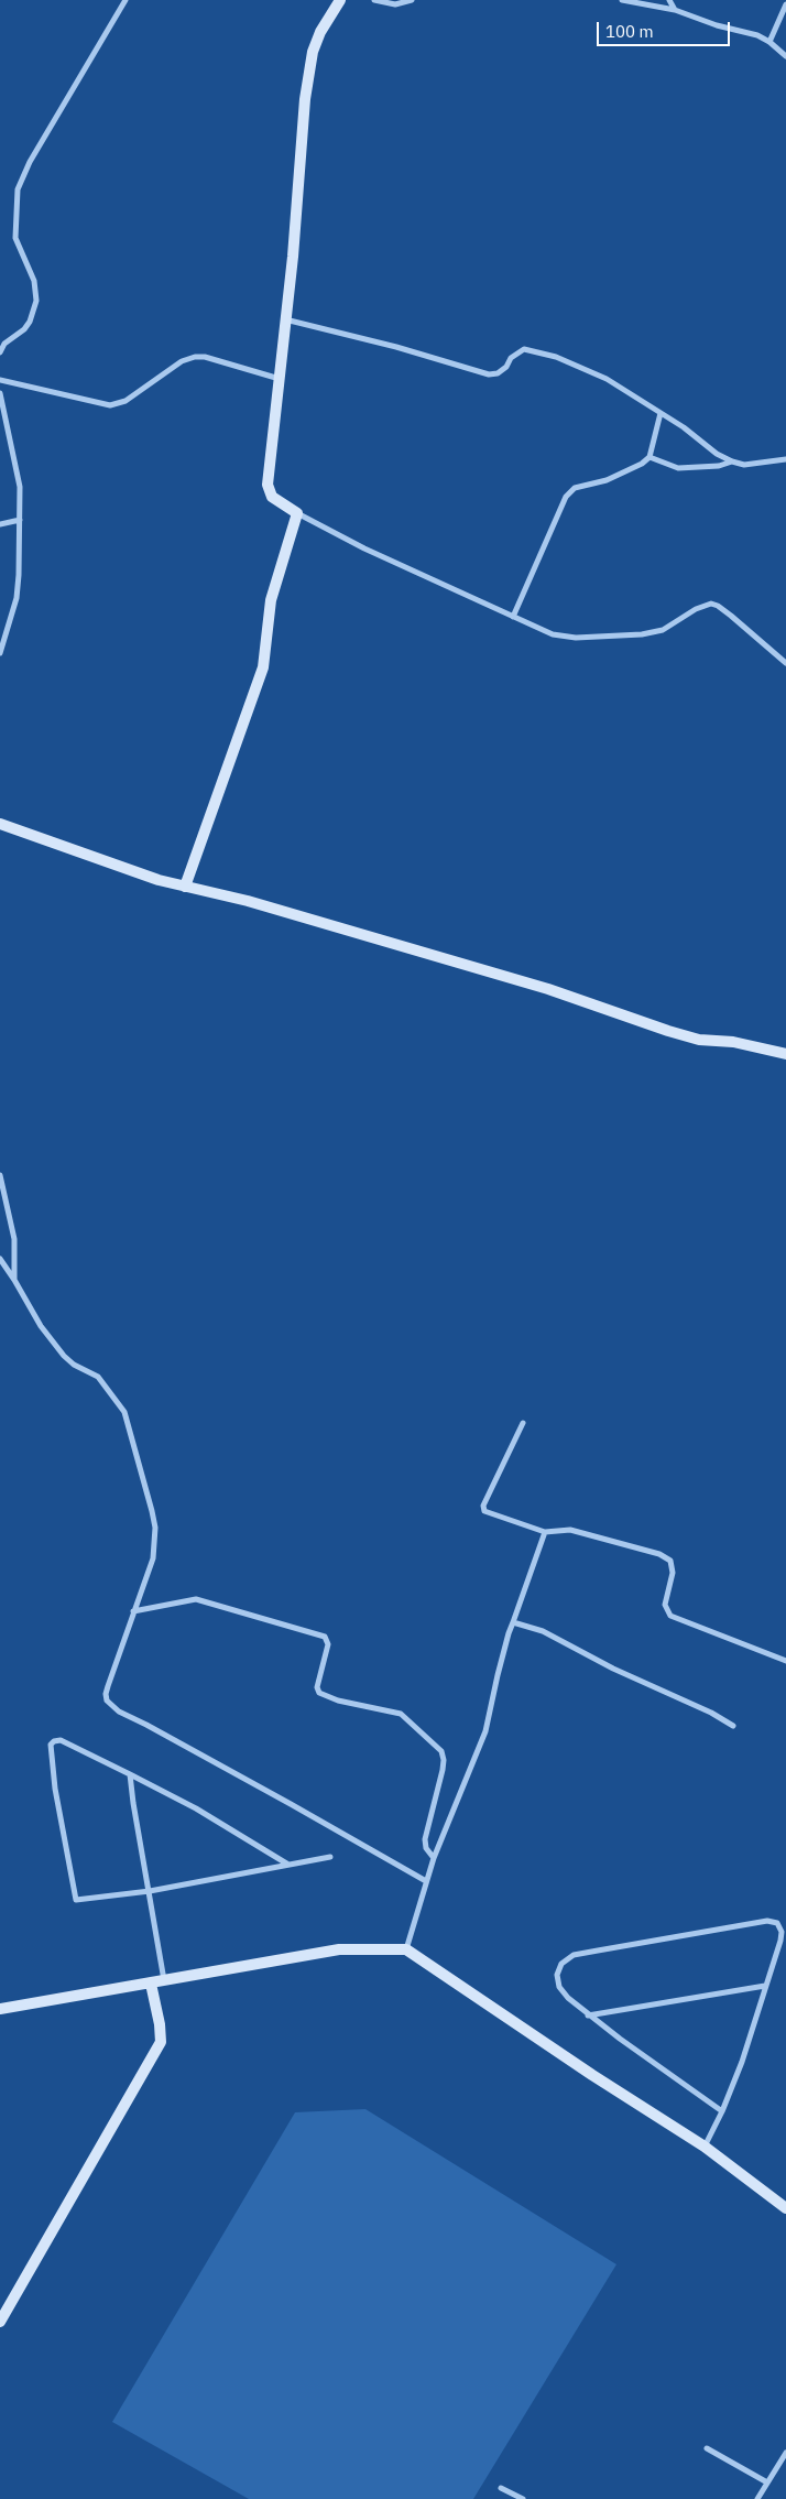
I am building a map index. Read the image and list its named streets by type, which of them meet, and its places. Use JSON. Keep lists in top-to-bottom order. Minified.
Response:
{"scale_bar":"100 m"}
